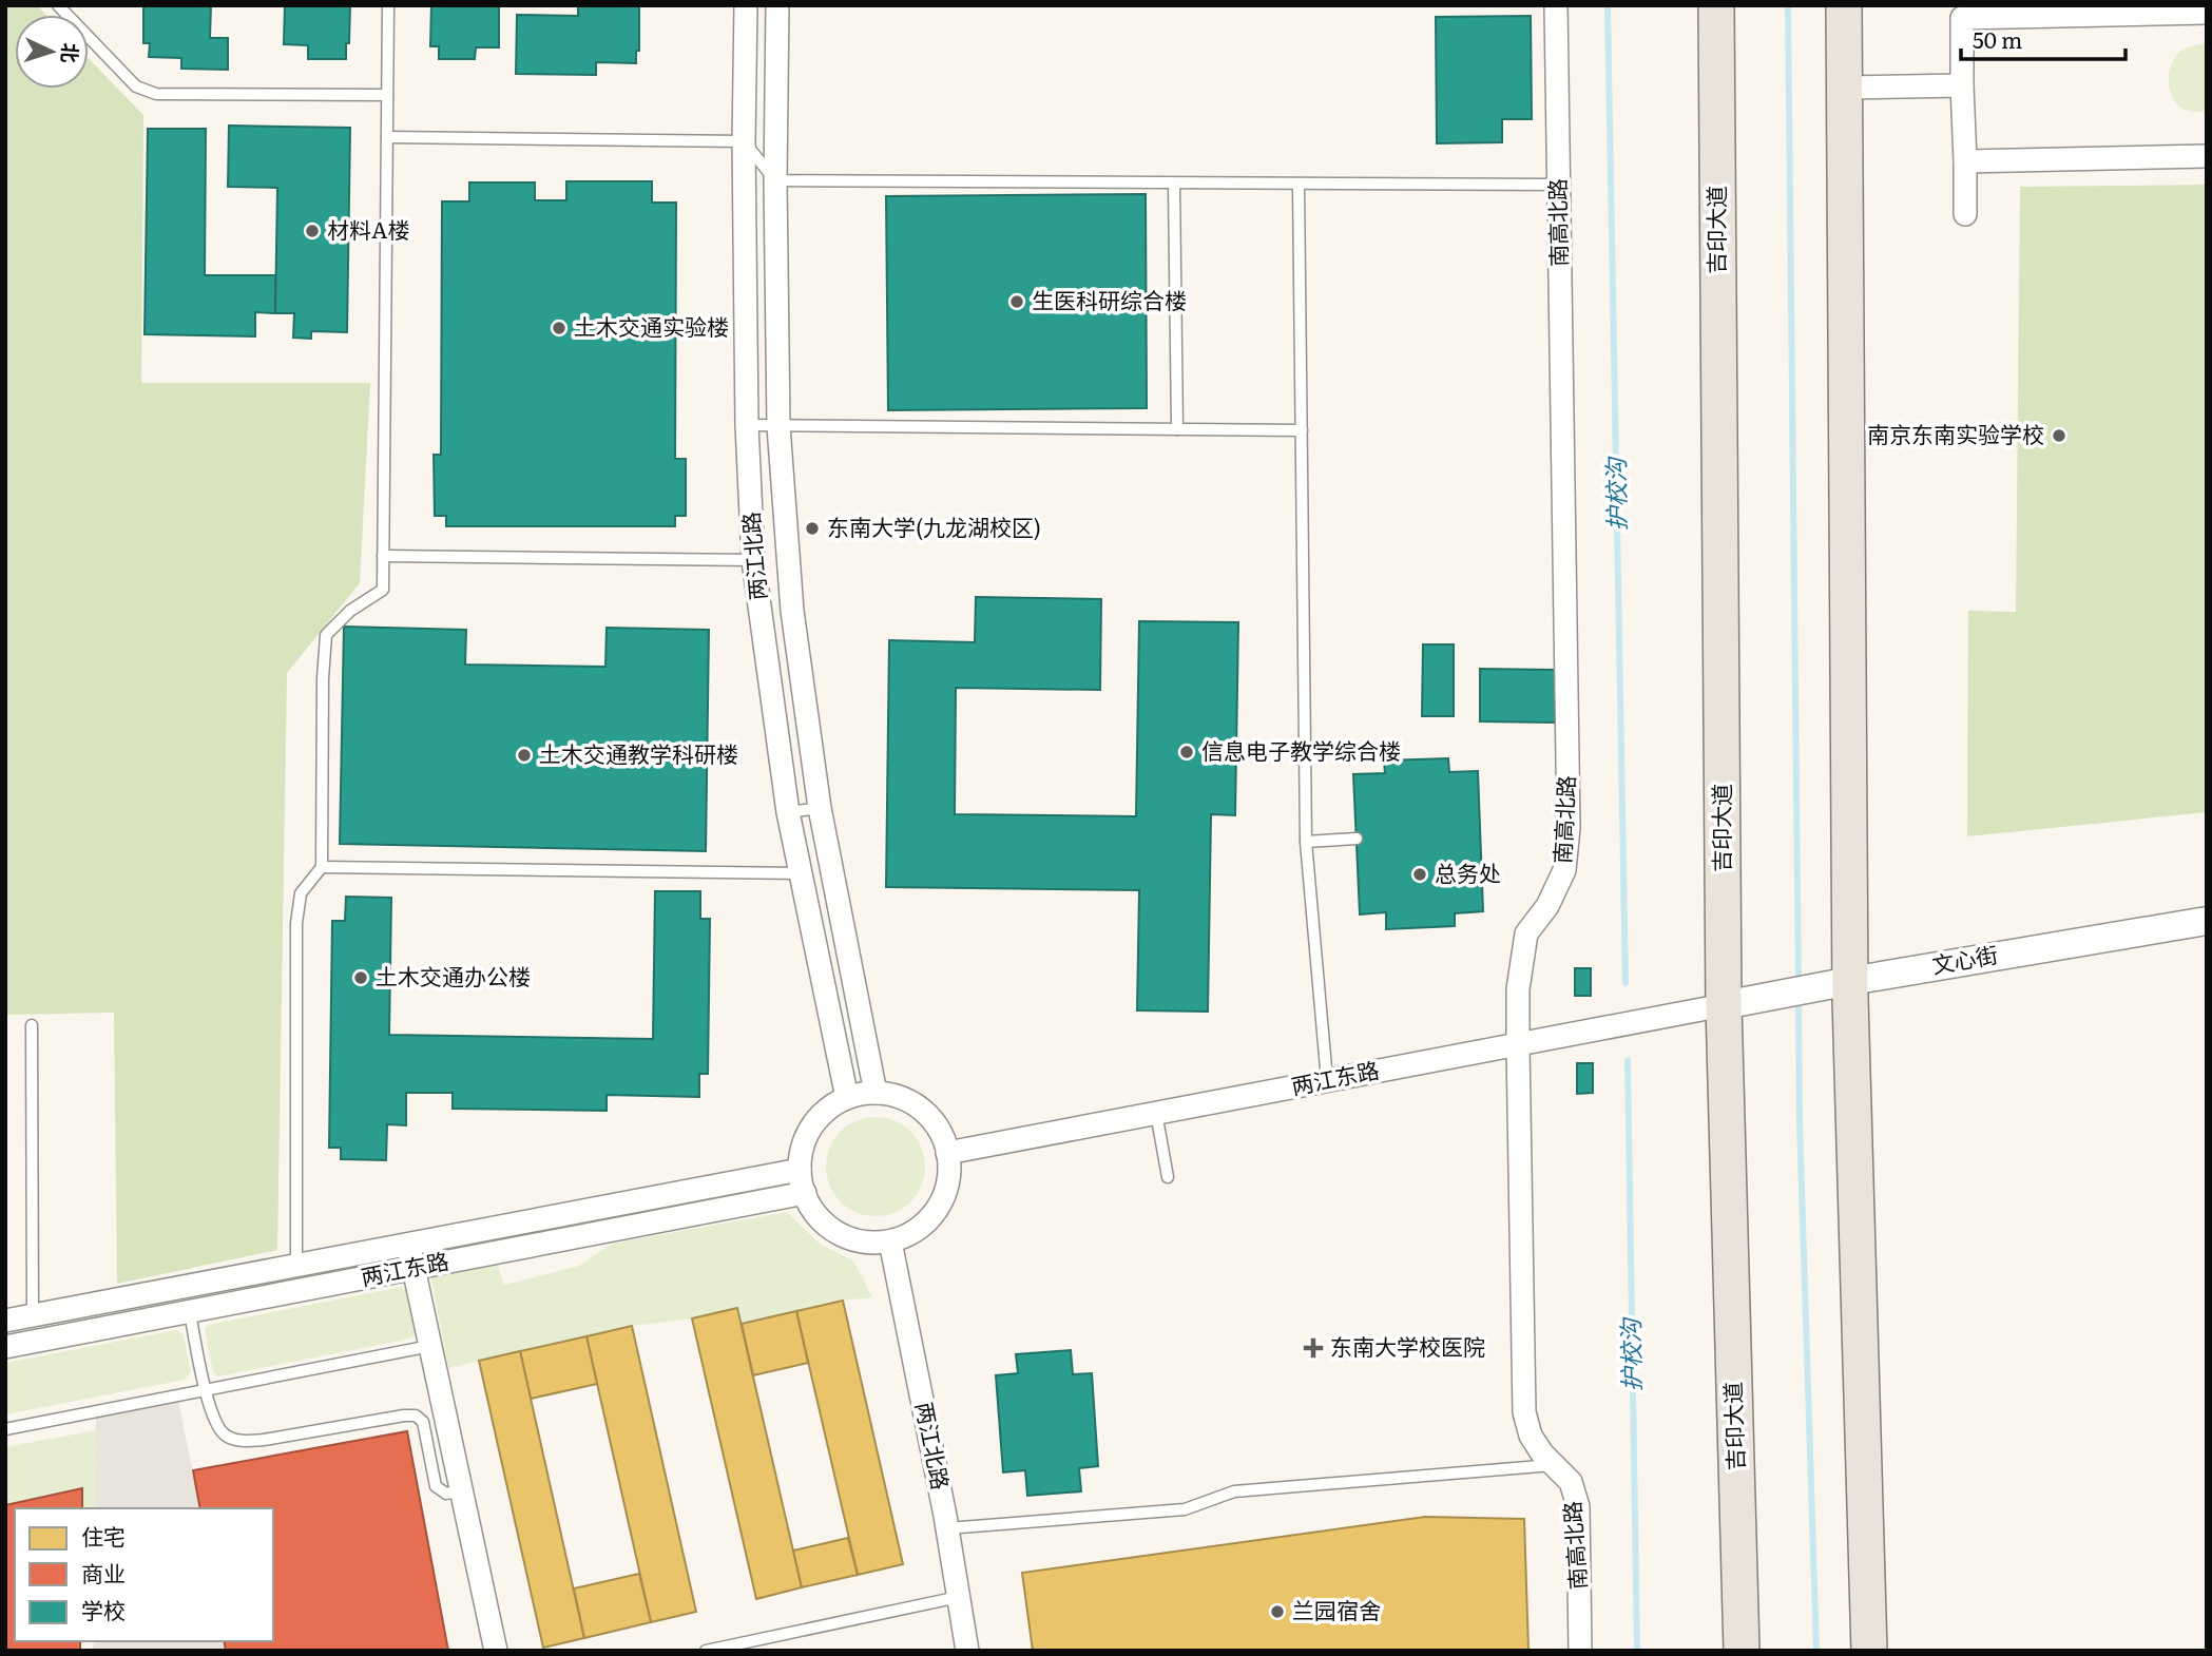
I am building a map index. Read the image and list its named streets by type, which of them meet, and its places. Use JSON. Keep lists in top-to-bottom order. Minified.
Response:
{"streets":{"main road":["吉印大道"],"street":["南高北路","两江北路","文心街","两江东路"]},"crossings":[["南高北路","两江东路"],["吉印大道","文心街"],["吉印大道","两江东路"],["两江北路","两江东路"],["文心街","两江东路"]],"water":["护校沟"],"places":{"other":["材料A楼","生医科研综合楼","土木交通实验楼","南京东南实验学校","东南大学(九龙湖校区)","信息电子教学综合楼","土木交通教学科研楼","总务处","土木交通办公楼","兰园宿舍"],"health":["东南大学校医院"]},"legend":["住宅","商业","学校"],"scale_bar":"50 m","north":"right"}
